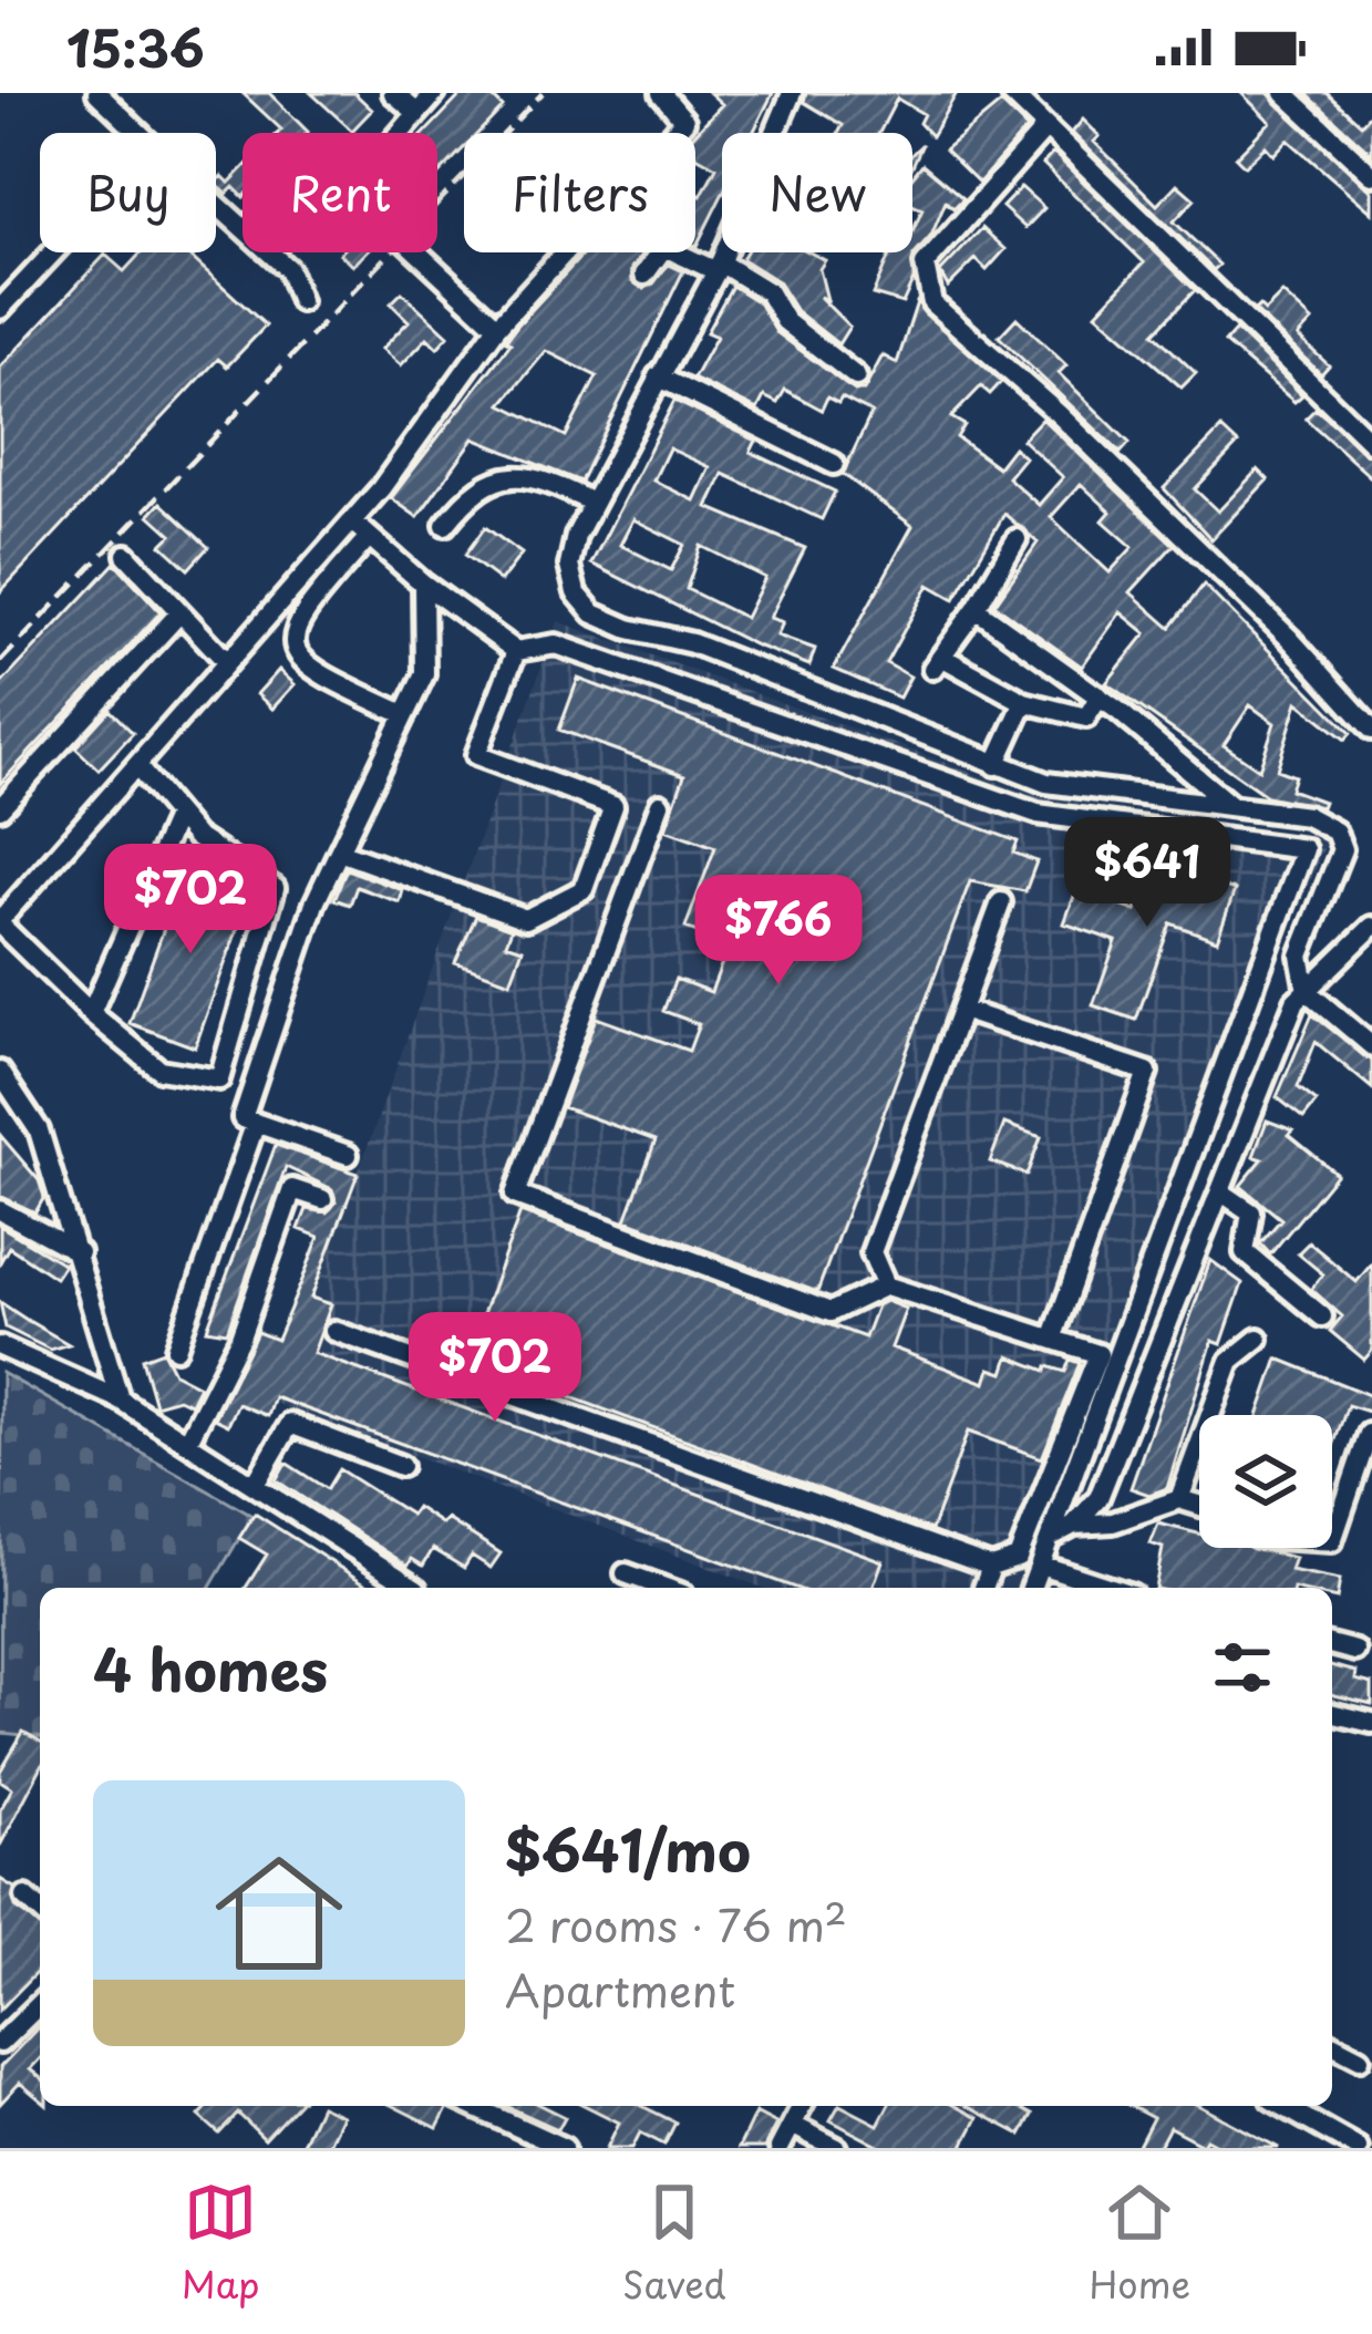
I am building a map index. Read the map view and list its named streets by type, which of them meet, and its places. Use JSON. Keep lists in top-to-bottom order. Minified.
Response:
{"page":{"status":"15:36","chip":["Buy","Rent","Filters","New"],"price":["$641","$702","$766","$702"],"heading":"4 homes","list":[{"name":"$641/mo","note":"2 rooms · 76 m² · Apartment"}],"tabs":["Map","Saved","Home"]}}
